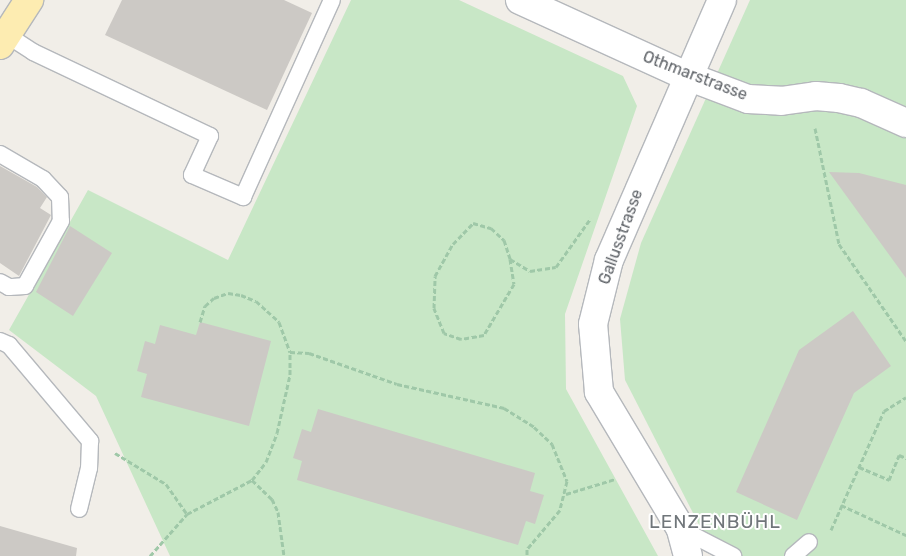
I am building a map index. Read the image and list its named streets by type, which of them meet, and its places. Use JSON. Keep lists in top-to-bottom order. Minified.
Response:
{"streets":{"street":["Othmarstrasse","Gallusstrasse"]},"crossings":[["Othmarstrasse","Gallusstrasse"]],"districts":["LENZENBÜHL"]}
